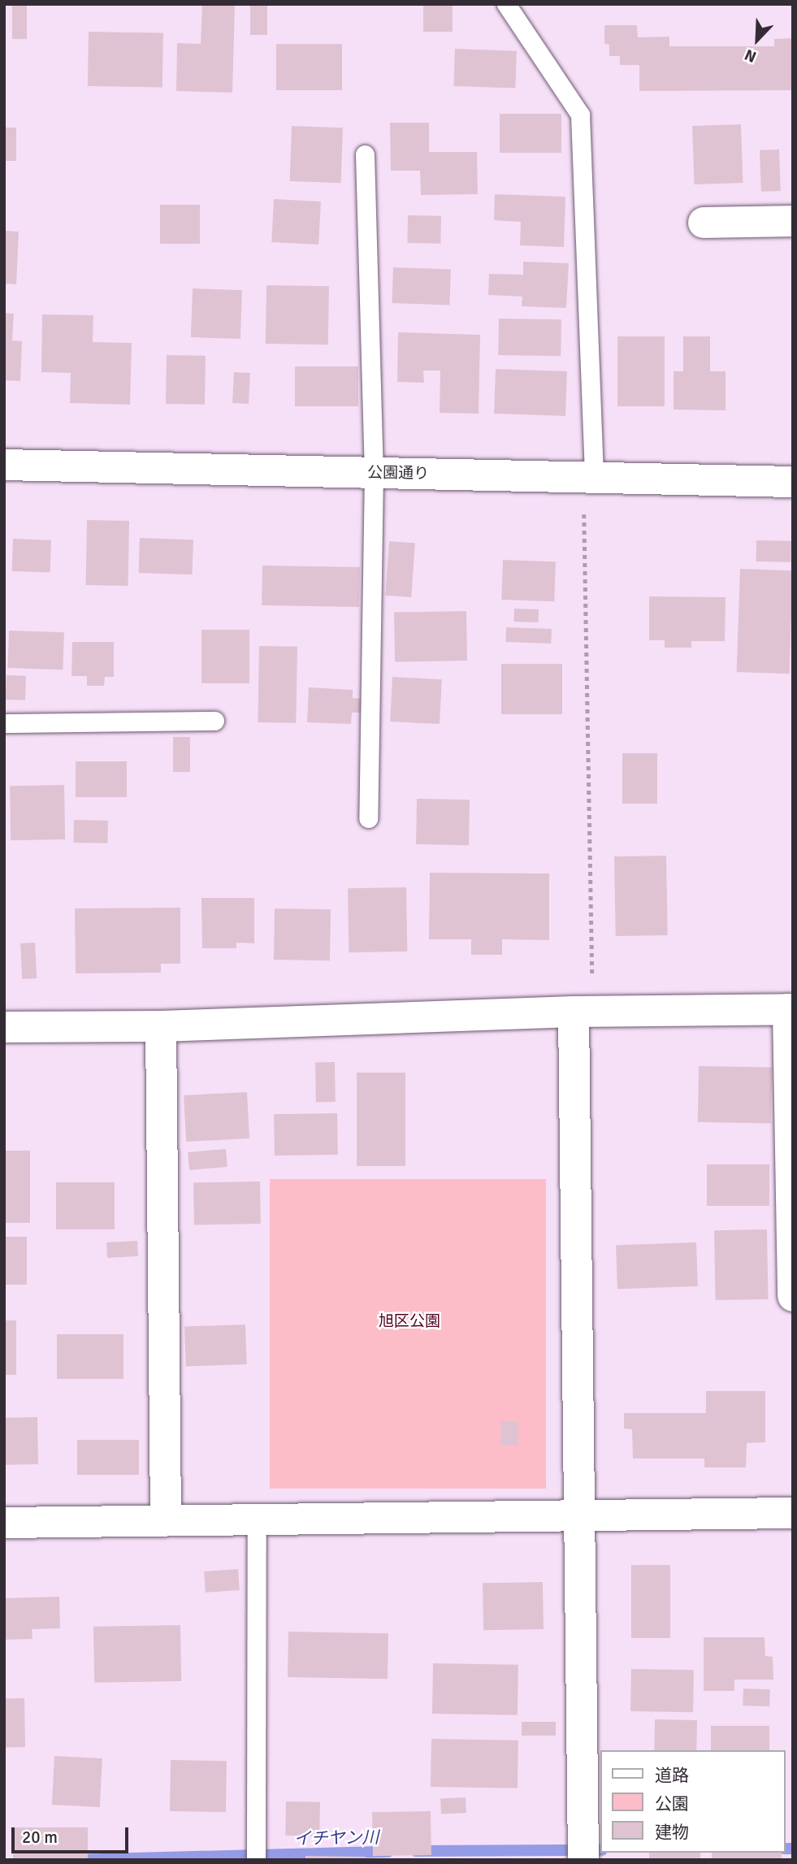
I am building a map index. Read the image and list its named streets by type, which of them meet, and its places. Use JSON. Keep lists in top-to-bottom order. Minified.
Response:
{"streets":{"street":["公園通り"]},"water":["イチヤン川"],"parks":["旭区公園"],"legend":["道路","公園","建物"],"scale_bar":"20 m","north":"bottom left"}
